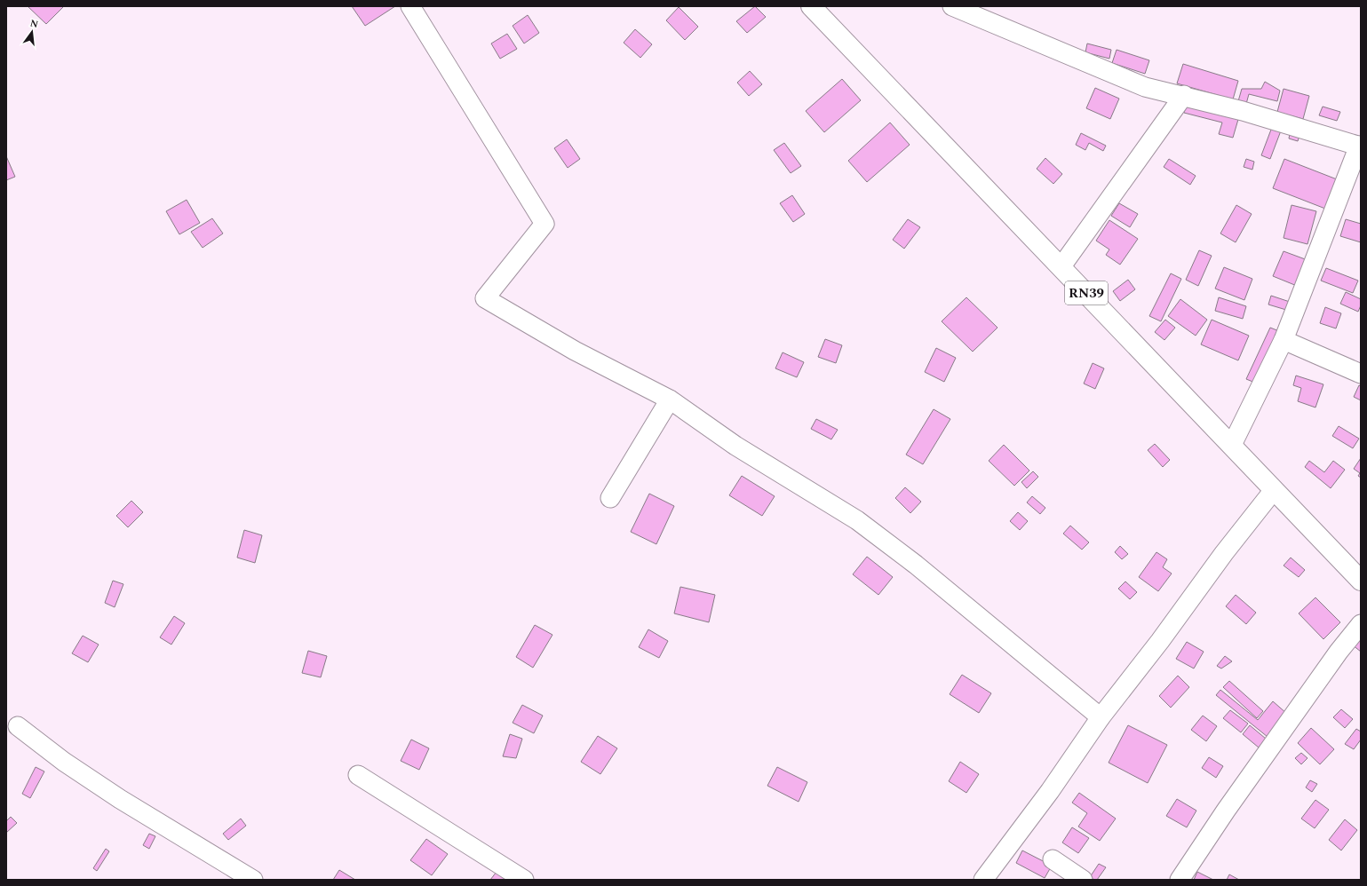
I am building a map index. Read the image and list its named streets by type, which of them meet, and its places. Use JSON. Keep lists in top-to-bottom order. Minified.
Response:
{"streets":{"highway":["RN39"]},"north":"top"}
